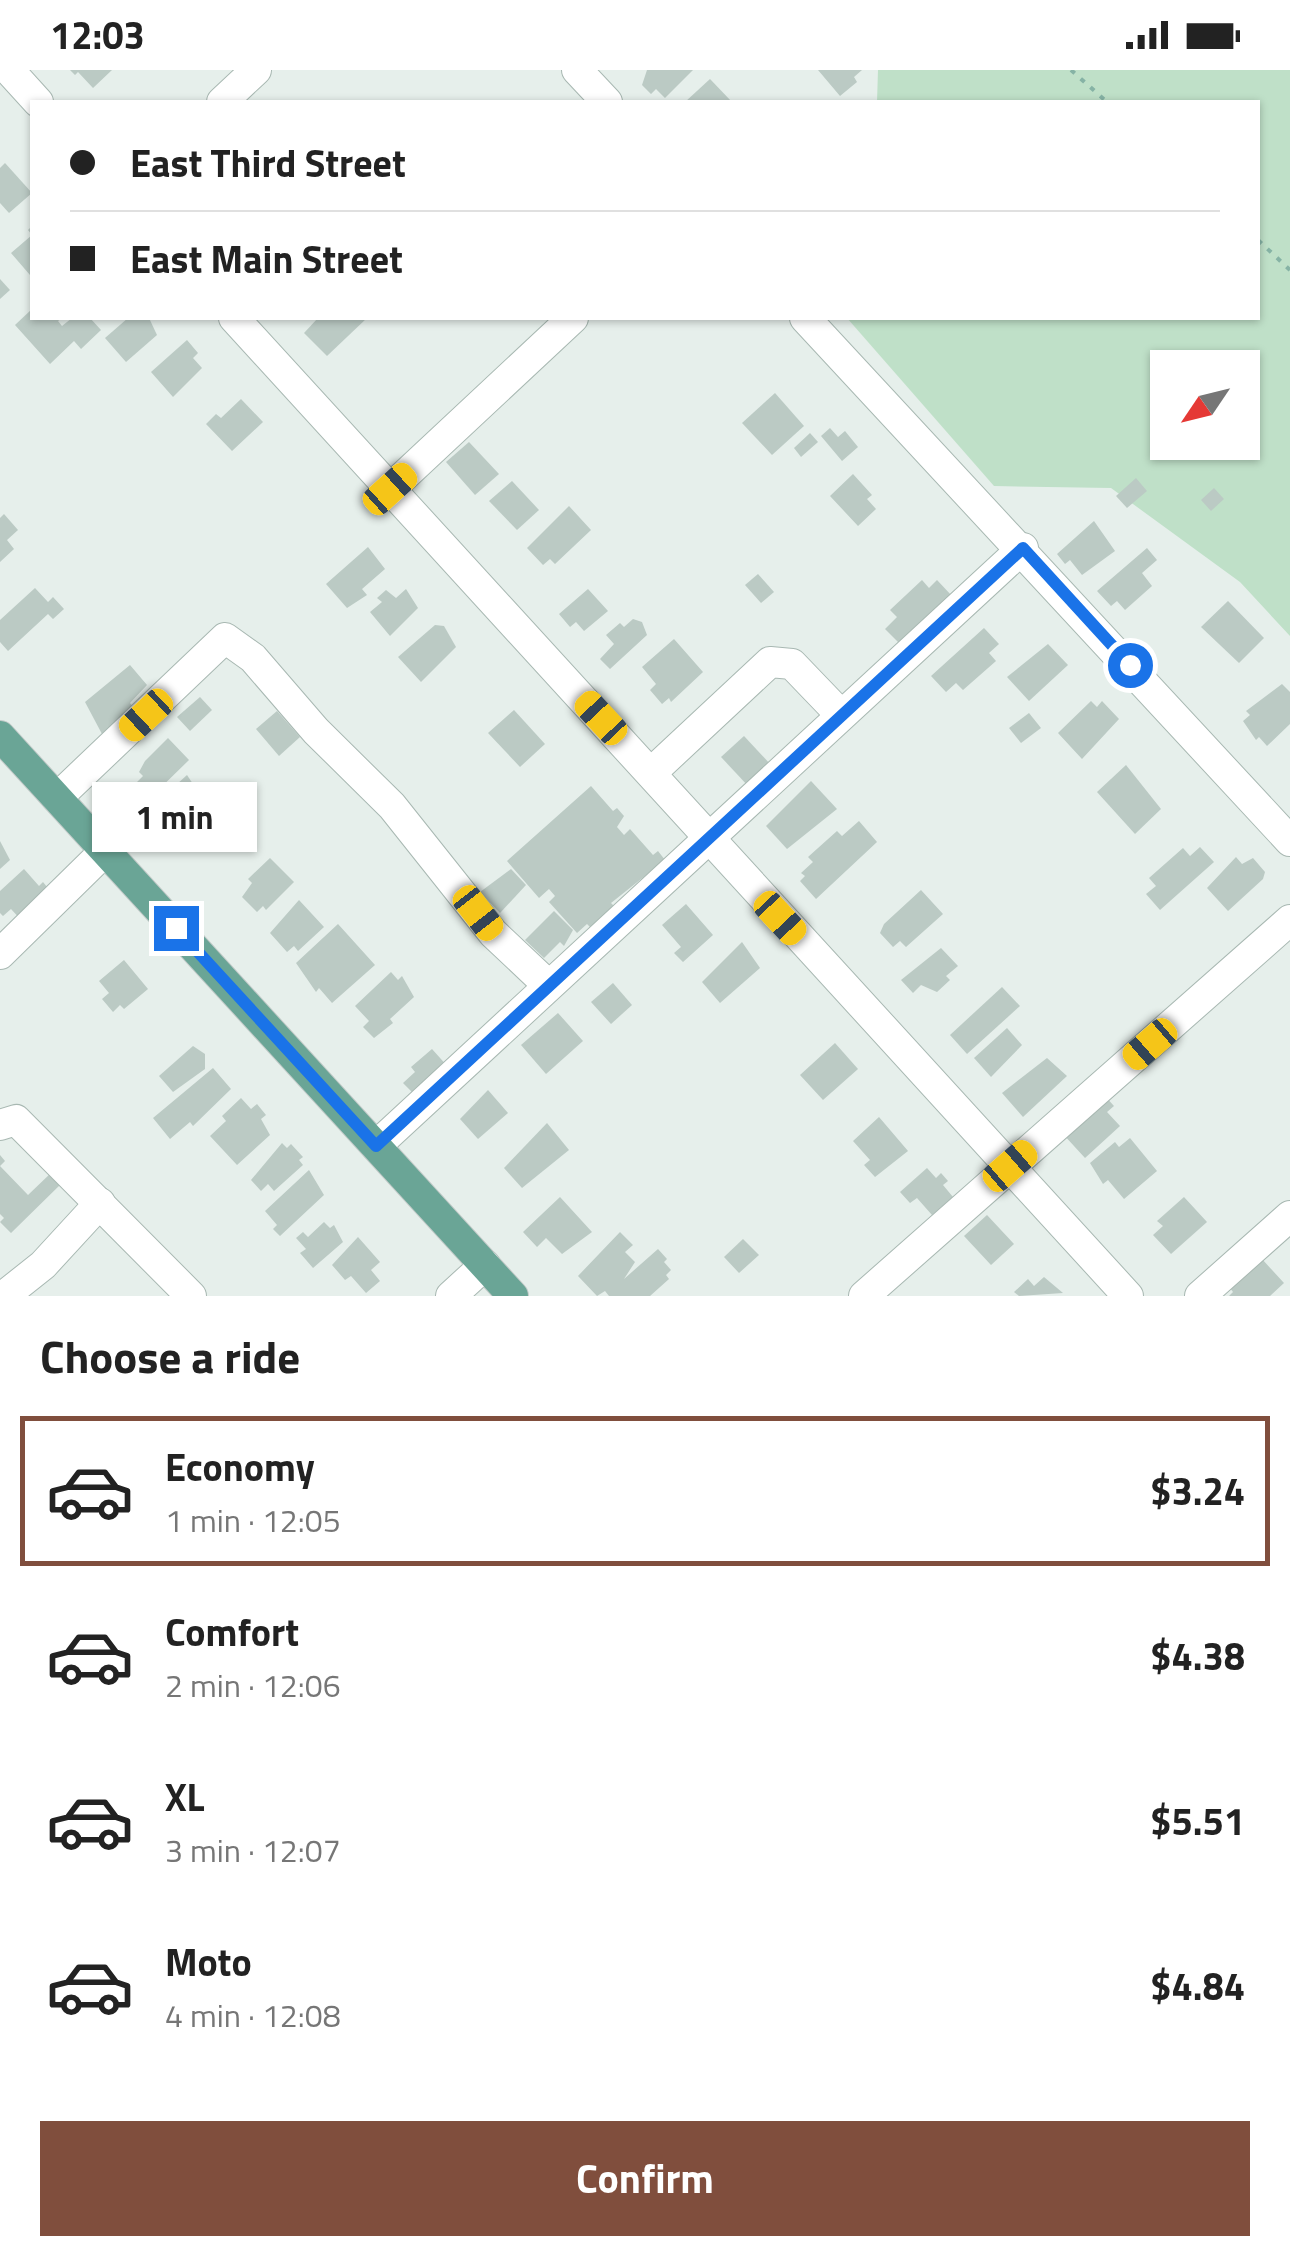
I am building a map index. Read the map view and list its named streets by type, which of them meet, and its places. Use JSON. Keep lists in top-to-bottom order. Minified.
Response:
{"north":"bottom left","page":{"status":"12:03","banner":["East Third Street","East Main Street"],"bubble":"1 min","heading":"Choose a ride","list":[{"name":"Economy","note":"1 min · 12:05","value":"$3.24"},{"name":"Comfort","note":"2 min · 12:06","value":"$4.38"},{"name":"XL","note":"3 min · 12:07","value":"$5.51"},{"name":"Moto","note":"4 min · 12:08","value":"$4.84"}],"buttons":"Confirm"}}
